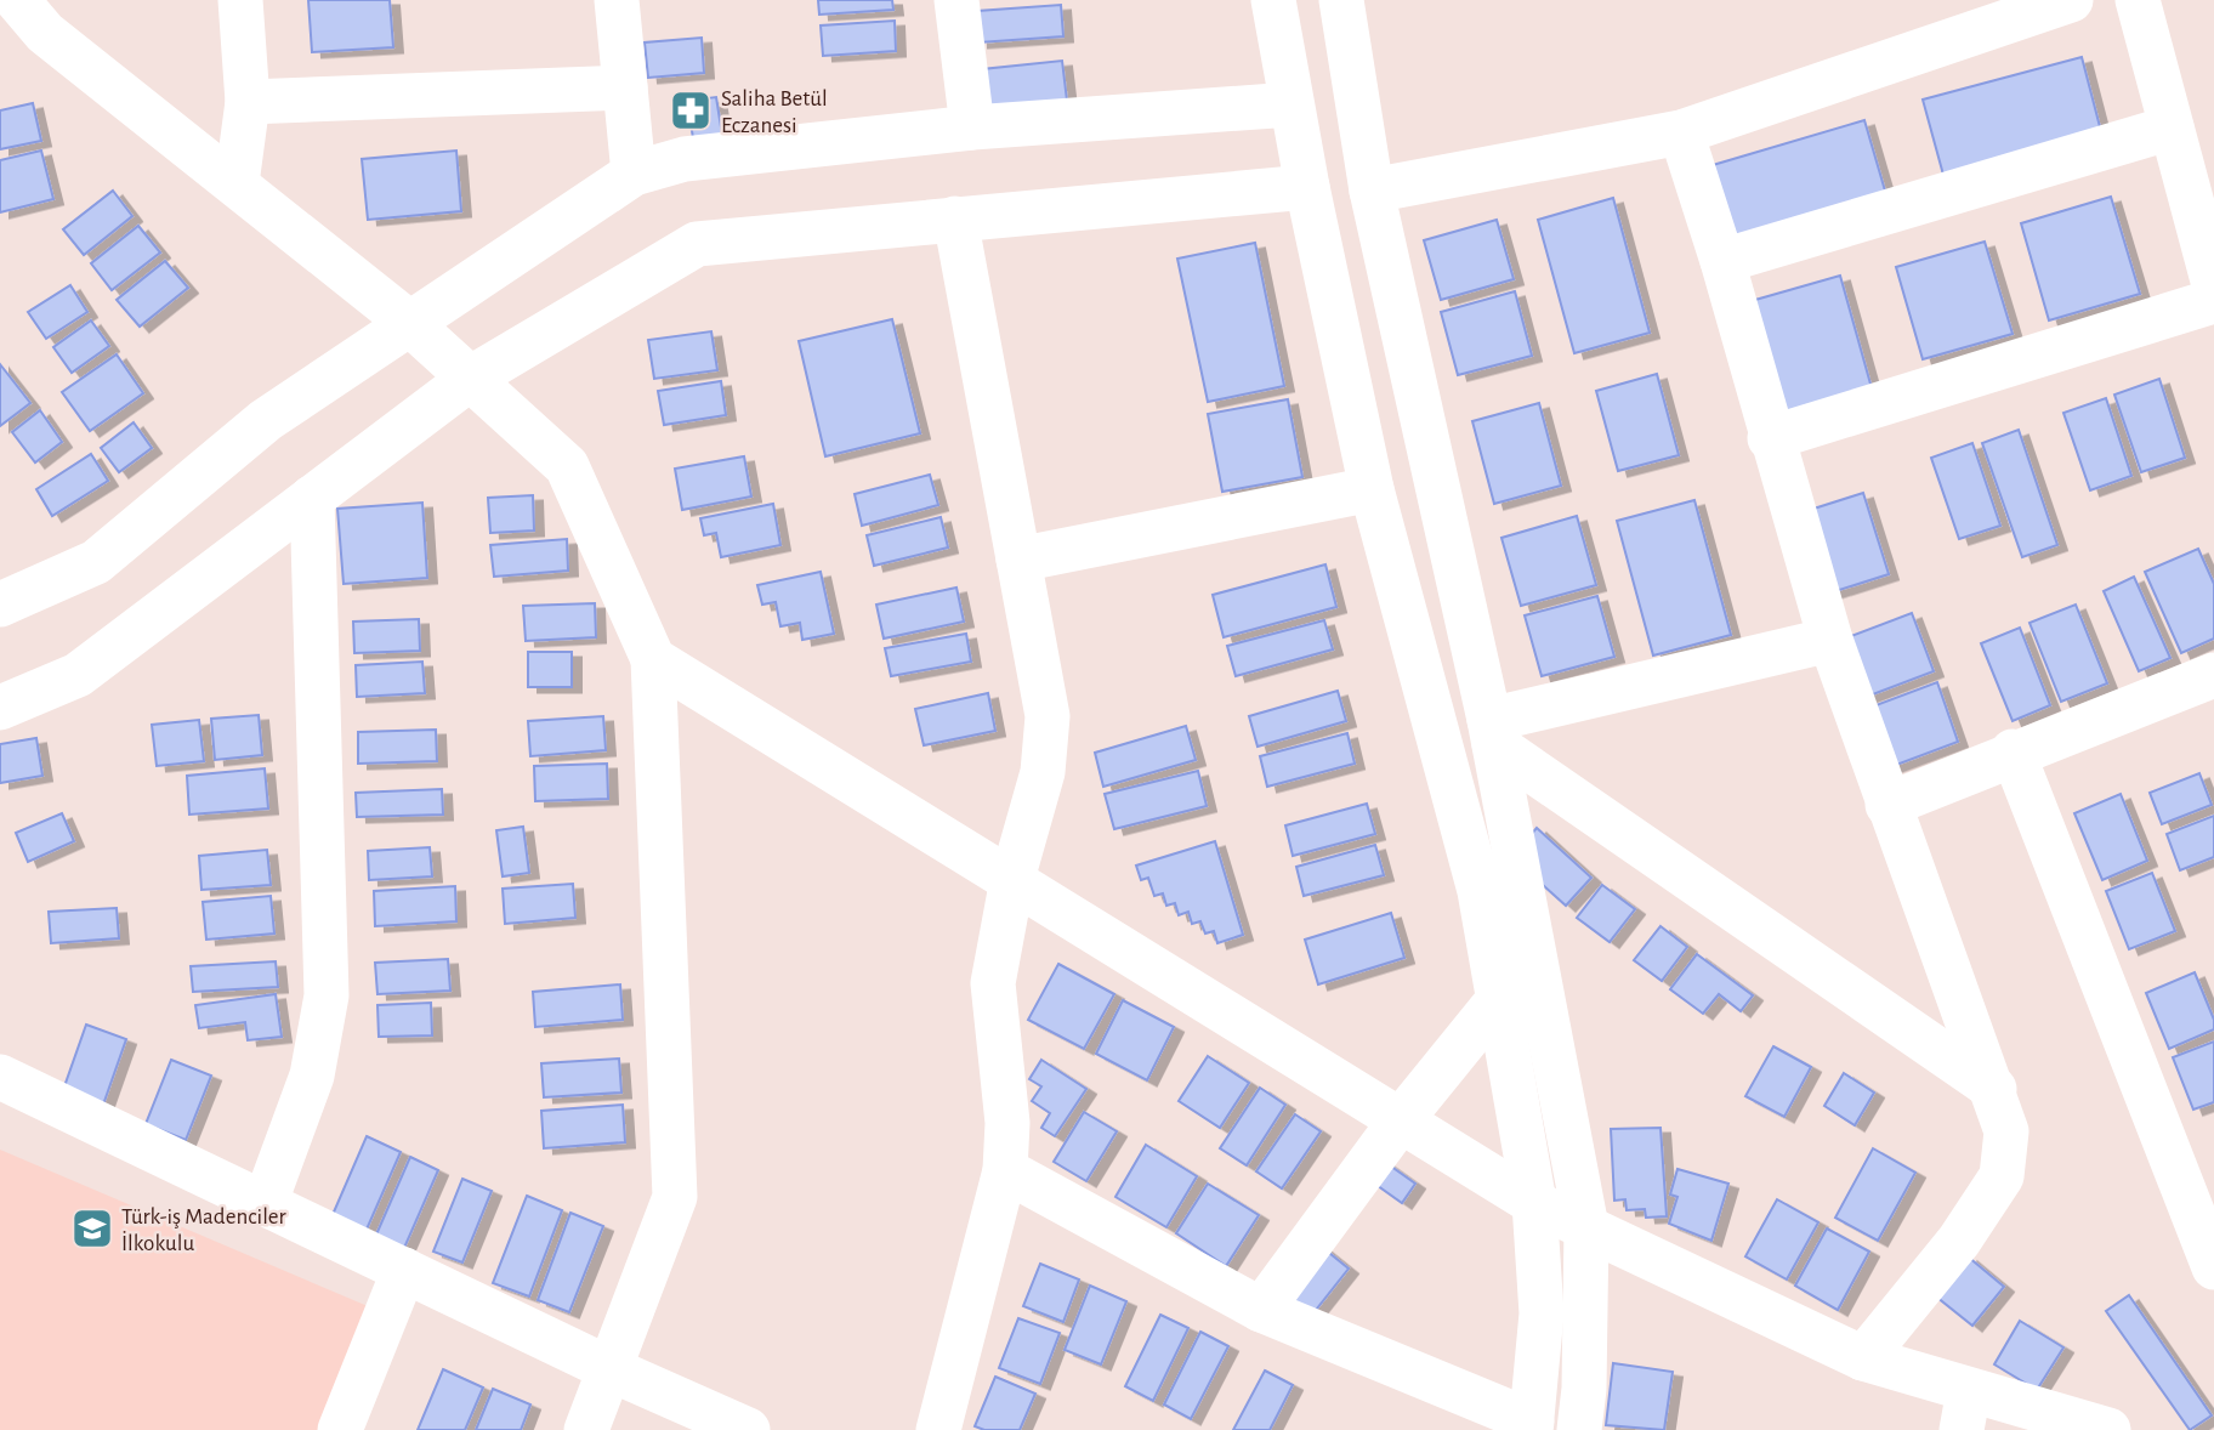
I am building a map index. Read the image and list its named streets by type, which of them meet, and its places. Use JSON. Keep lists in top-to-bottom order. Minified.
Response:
{"places":{"pharmacy":["Saliha Betül Eczanesi"],"school or university":["Türk-iş Madenciler İlkokulu"]}}
